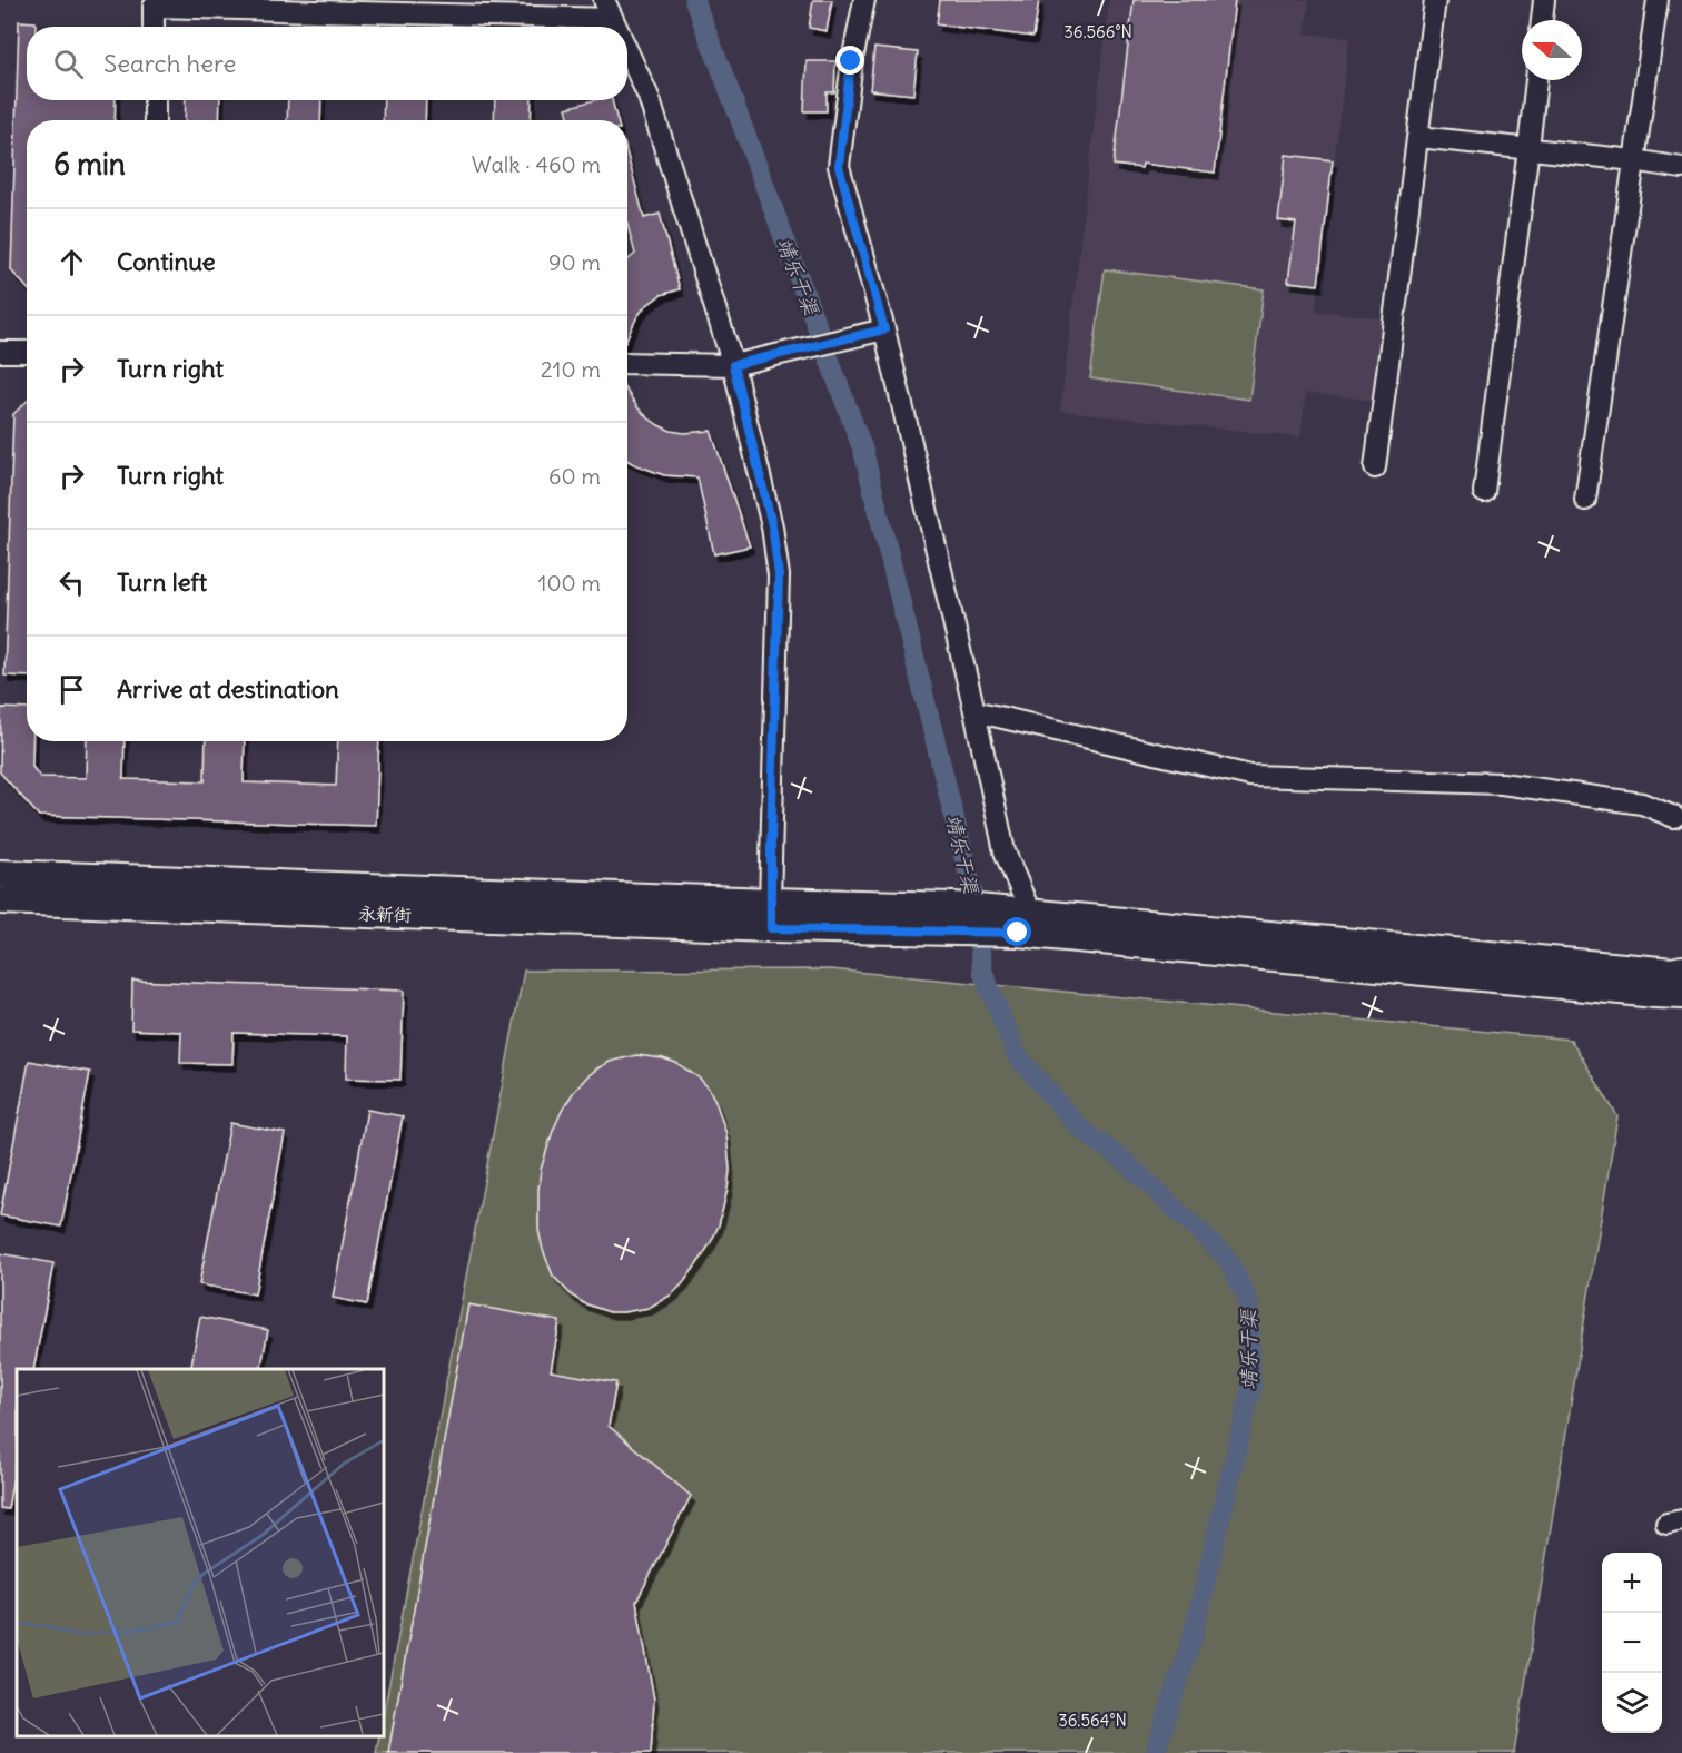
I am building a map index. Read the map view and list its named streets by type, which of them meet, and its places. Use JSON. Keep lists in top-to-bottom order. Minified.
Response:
{"streets":{"street":["永新街"]},"water":["靖乐干渠"],"north":"left","page":{"search":"Search here","heading":["6 min","Walk · 460 m"],"list":[["Continue","90 m"],["Turn right","210 m"],["Turn right","60 m"],["Turn left","100 m"],"Arrive at destination"],"map_buttons":["+","−"]},"coordinates":["36.566°N","36.564°N"]}
